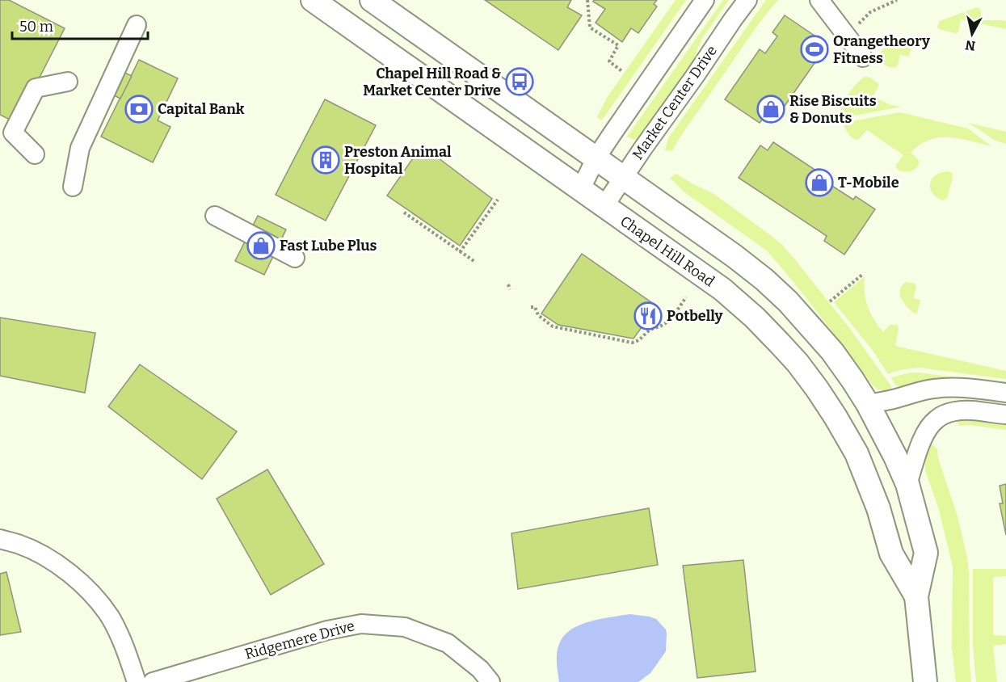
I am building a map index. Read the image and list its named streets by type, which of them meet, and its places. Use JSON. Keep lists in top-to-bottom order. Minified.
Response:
{"streets":{"main road":["Chapel Hill Road"],"street":["Market Center Drive","Ridgemere Drive"]},"crossings":[["Market Center Drive","Chapel Hill Road"]],"places":{"sports":["Orangetheory Fitness"],"bus stop":["Chapel Hill Road & Market Center Drive"],"bank":["Capital Bank"],"shop":["Rise Biscuits & Donuts","T-Mobile","Fast Lube Plus"],"building":["Preston Animal Hospital"],"restaurant":["Potbelly"]},"scale_bar":"50 m","north":"bottom"}
